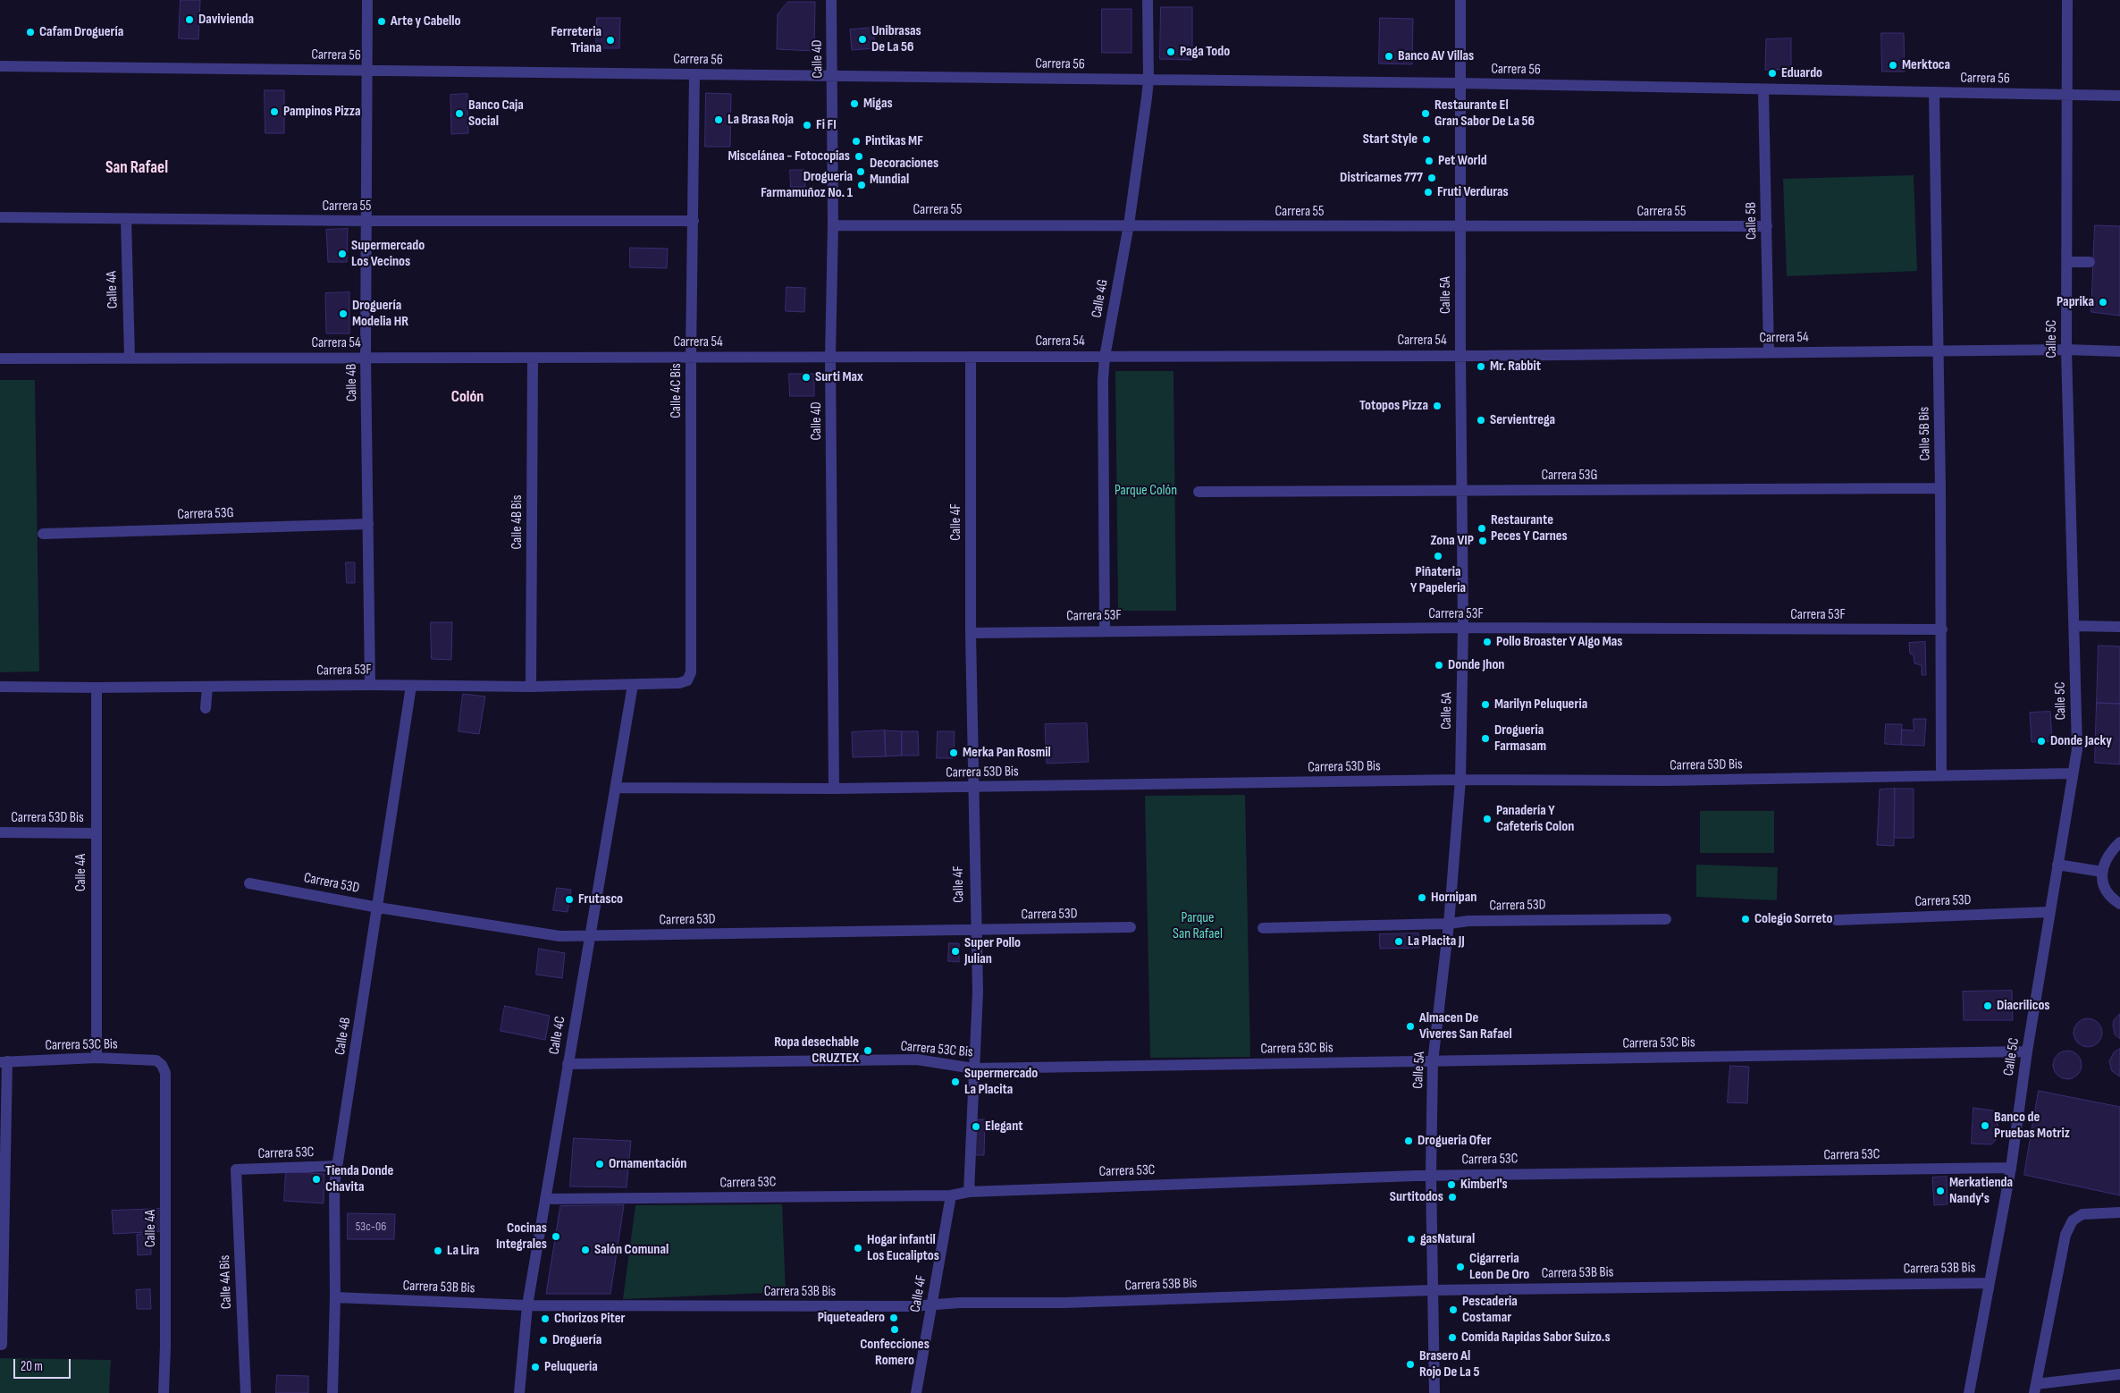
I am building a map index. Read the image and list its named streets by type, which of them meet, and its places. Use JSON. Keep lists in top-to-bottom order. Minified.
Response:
{"streets":{"street":["Carrera 56","Calle 4D","Carrera 55","Calle 5B","Calle 4A","Calle 5A","Calle 4G","Carrera 54","Calle 5C","Calle 4B","Calle 4C Bis","Calle 5B Bis","Carrera 53G","Calle 4B Bis","Calle 4F","Carrera 53F","Carrera 53D Bis","Carrera 53D","Calle 4C","Carrera 53C Bis","Carrera 53C","Carrera 53B Bis","Calle 4A Bis"]},"crossings":[["Carrera 56","Calle 4D"],["Carrera 56","Calle 5B"],["Carrera 56","Calle 5A"],["Carrera 56","Calle 4G"],["Carrera 56","Calle 5C"],["Carrera 56","Calle 4B"],["Carrera 56","Calle 4C Bis"],["Carrera 56","Calle 5B Bis"],["Calle 4D","Carrera 55"],["Calle 4D","Carrera 54"],["Calle 4D","Carrera 53D Bis"],["Carrera 55","Calle 5B"],["Carrera 55","Calle 4A"],["Carrera 55","Calle 5A"],["Carrera 55","Calle 4G"],["Carrera 55","Calle 4B"],["Carrera 55","Calle 4C Bis"],["Calle 5B","Carrera 54"],["Calle 4A","Carrera 54"],["Calle 4A","Carrera 53F"],["Calle 4A","Carrera 53D Bis"],["Calle 4A","Carrera 53C Bis"],["Calle 5A","Carrera 54"],["Calle 5A","Carrera 53G"],["Calle 5A","Carrera 53F"],["Calle 5A","Carrera 53D Bis"],["Calle 5A","Carrera 53D"],["Calle 5A","Carrera 53C Bis"],["Calle 5A","Carrera 53C"],["Calle 5A","Carrera 53B Bis"],["Calle 4G","Carrera 54"],["Calle 4G","Carrera 53F"],["Carrera 54","Calle 5C"],["Carrera 54","Calle 4B"],["Carrera 54","Calle 4C Bis"],["Carrera 54","Calle 5B Bis"],["Carrera 54","Calle 4B Bis"],["Carrera 54","Calle 4F"],["Calle 5C","Carrera 53D Bis"],["Calle 5C","Carrera 53D"],["Calle 5C","Carrera 53C Bis"],["Calle 5C","Carrera 53C"],["Calle 5C","Carrera 53B Bis"],["Calle 4B","Carrera 53G"],["Calle 4B","Carrera 53F"],["Calle 4B","Carrera 53D"],["Calle 4B","Carrera 53C"],["Calle 4B","Carrera 53B Bis"],["Calle 4C Bis","Carrera 53F"],["Calle 5B Bis","Carrera 53G"],["Calle 5B Bis","Carrera 53F"],["Calle 5B Bis","Carrera 53D Bis"],["Calle 4B Bis","Carrera 53F"],["Calle 4F","Carrera 53F"],["Calle 4F","Carrera 53D Bis"],["Calle 4F","Carrera 53D"],["Calle 4F","Carrera 53C Bis"],["Calle 4F","Carrera 53C"],["Calle 4F","Carrera 53B Bis"],["Carrera 53F","Calle 4C"],["Carrera 53D Bis","Calle 4C"],["Carrera 53D","Calle 4C"],["Calle 4C","Carrera 53C Bis"],["Calle 4C","Carrera 53C"],["Calle 4C","Carrera 53B Bis"],["Carrera 53C","Calle 4A Bis"]],"districts":["San Rafael","Colón"],"parks":["Parque Colón","Parque San Rafael"],"places":["Davivienda","Arte y Cabello","Cafam Droguería","Unibrasas De La 56","Ferreteria Triana","Paga Todo","Banco AV Villas","Merktoca","Eduardo","Migas","Pampinos Pizza","Banco Caja Social","Restaurante El Gran Sabor De La 56","La Brasa Roja","Fi FI","Start Style","Pintikas MF","Miscelánea - Fotocopias","Pet World","Decoraciones Mundial","Districarnes 777","Drogueria Farmamuñoz No. 1","Fruti Verduras","Supermercado Los Vecinos","Paprika","Droguería Modelia HR","Mr. Rabbit","Surti Max","Totopos Pizza","Servientrega","Restaurante Peces Y Carnes","Zona VIP","Piñateria Y Papeleria","Pollo Broaster Y Algo Mas","Donde Jhon","Marilyn Peluqueria","Drogueria Farmasam","Donde Jacky","Merka Pan Rosmil","Panadería Y Cafeteris Colon","Hornipan","Frutasco","Colegio Sorreto","La Placita JJ","Super Pollo Julian","Diacrilicos","Almacen De Vìveres San Rafael","Ropa desechable CRUZTEX","Supermercado La Placita","Banco de Pruebas Motriz","Elegant","Drogueria Ofer","Ornamentación","Tienda Donde Chavita","Kimberl's","Merkatienda Nandy's","Surtitodos","Cocinas Integrales","gasNatural","Hogar infantil Los Eucaliptos","Salón Comunal","La Lira","Cigarreria Leon De Oro","Pescaderia Costamar","Piqueteadero","Chorizos Piter","Confecciones Romero","Comida Rapidas Sabor Suizo.s","Droguería","Brasero Al Rojo De La 5","Peluqueria"],"house_numbers":["53c-06"],"scale_bar":"20 m"}
